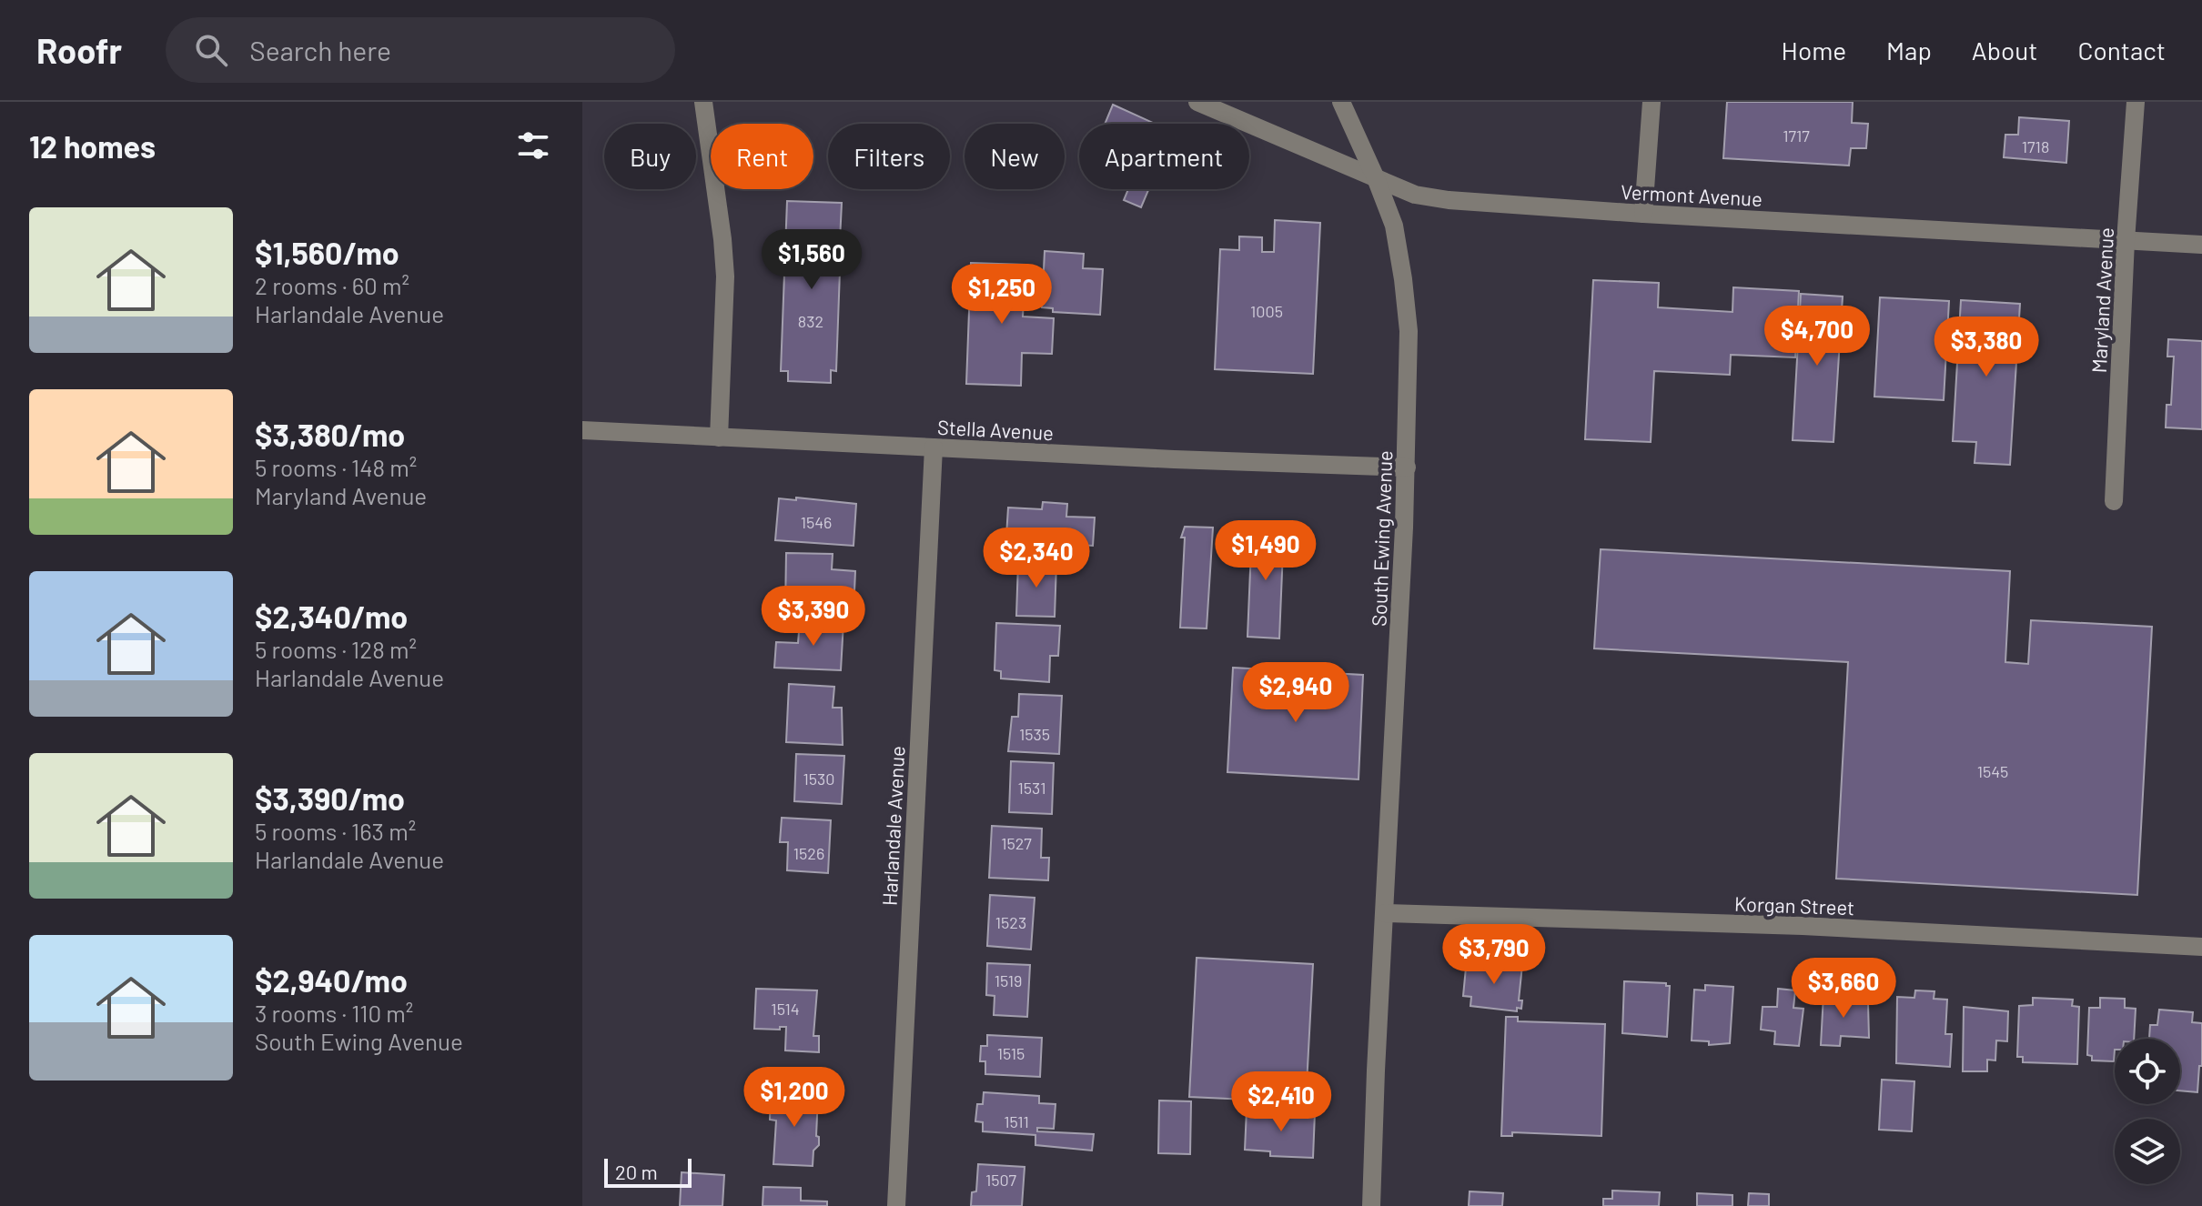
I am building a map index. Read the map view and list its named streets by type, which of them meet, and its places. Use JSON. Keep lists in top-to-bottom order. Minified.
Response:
{"streets":{"street":["Vermont Avenue","Maryland Avenue","Stella Avenue","South Ewing Avenue","Harlandale Avenue","Korgan Street"]},"crossings":[["Vermont Avenue","Maryland Avenue"],["Vermont Avenue","South Ewing Avenue"],["Stella Avenue","South Ewing Avenue"],["Stella Avenue","Harlandale Avenue"],["South Ewing Avenue","Korgan Street"]],"house_numbers":["1717","1718","1005","832","1546","1535","1545","1530","1531","1527","1526","1523","1519","1514","1515","1511","1507"],"scale_bar":"20 m","page":{"header":"Roofr","search":"Search here","nav":["Home","Map","About","Contact"],"heading":"12 homes","chip":["Buy","Rent","Filters","New","Apartment"],"list":[{"name":"$1,560/mo","note":"2 rooms · 60 m² · Harlandale Avenue"},{"name":"$3,380/mo","note":"5 rooms · 148 m² · Maryland Avenue"},{"name":"$2,340/mo","note":"5 rooms · 128 m² · Harlandale Avenue"},{"name":"$3,390/mo","note":"5 rooms · 163 m² · Harlandale Avenue"},{"name":"$2,940/mo","note":"3 rooms · 110 m² · South Ewing Avenue"}],"price":["$1,560","$1,250","$4,700","$3,380","$1,490","$2,340","$3,390","$2,940","$3,790","$3,660","$1,200","$2,410"],"scale":"20 m"}}
